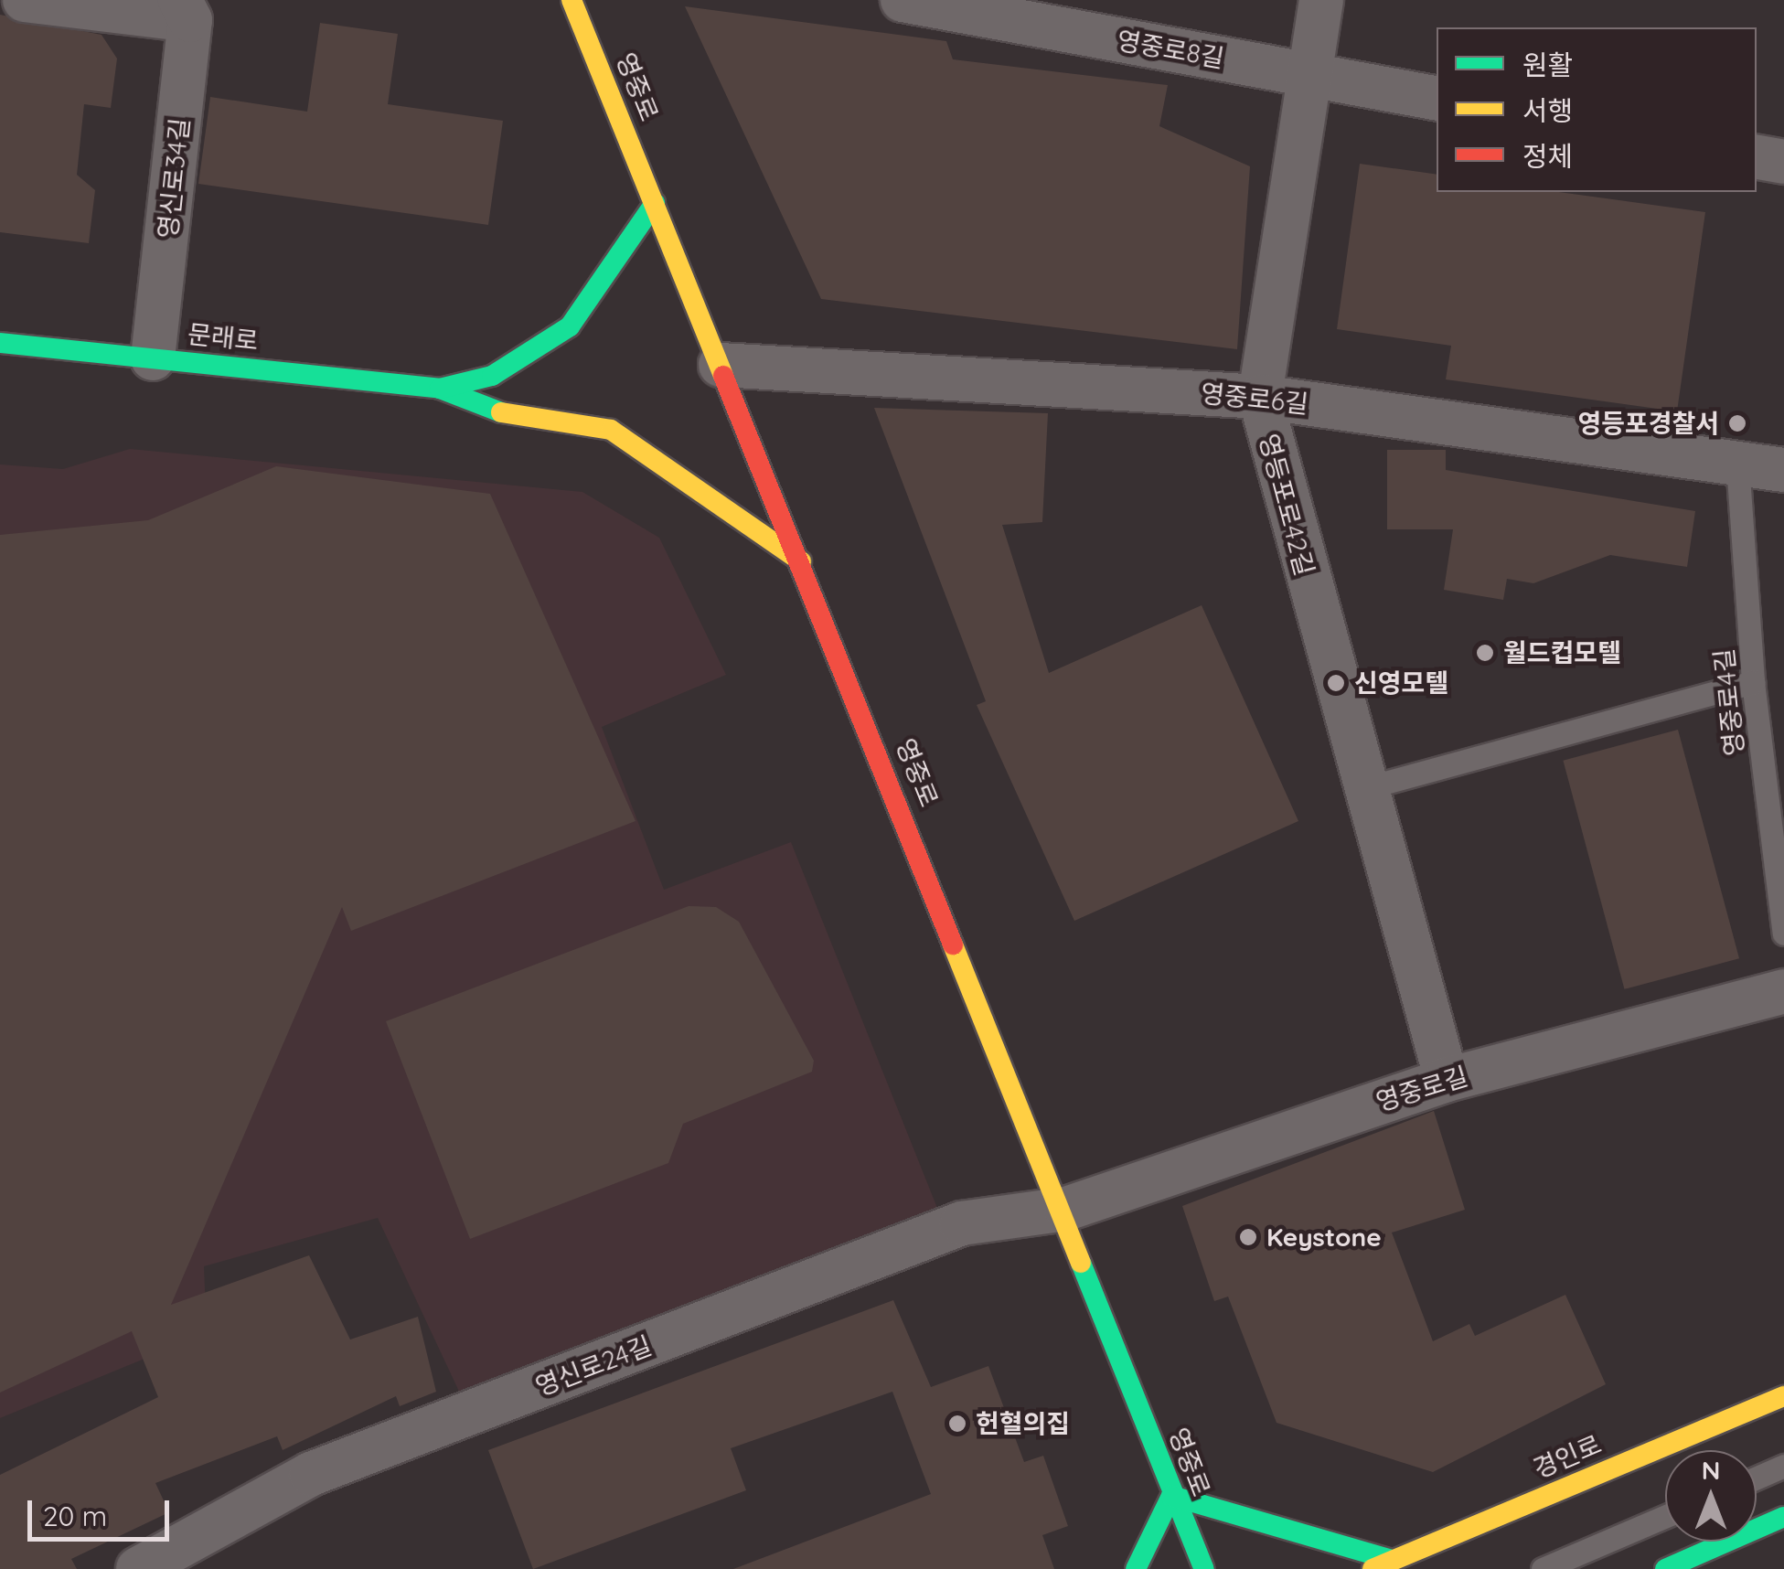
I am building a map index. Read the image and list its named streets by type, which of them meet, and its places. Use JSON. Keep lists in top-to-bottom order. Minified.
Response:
{"streets":{"main road":["영중로","문래로","경인로"],"street":["영중로8길","영신로34길","영중로6길","영등포로42길","영중로길","영신로24길"],"lane":["영중로4길"]},"crossings":[["영중로8길","영등포로42길"],["영중로","문래로"],["영중로","영중로6길"],["영중로","영중로길"],["영중로","영신로24길"],["영신로34길","문래로"],["영중로6길","영등포로42길"],["영중로6길","영중로4길"],["영등포로42길","영중로길"],["영중로길","영신로24길"]],"places":["영등포경찰서","월드컵모텔","신영모텔","Keystone","헌혈의집"],"legend":["원활","서행","정체"],"scale_bar":"20 m","north":"top"}
